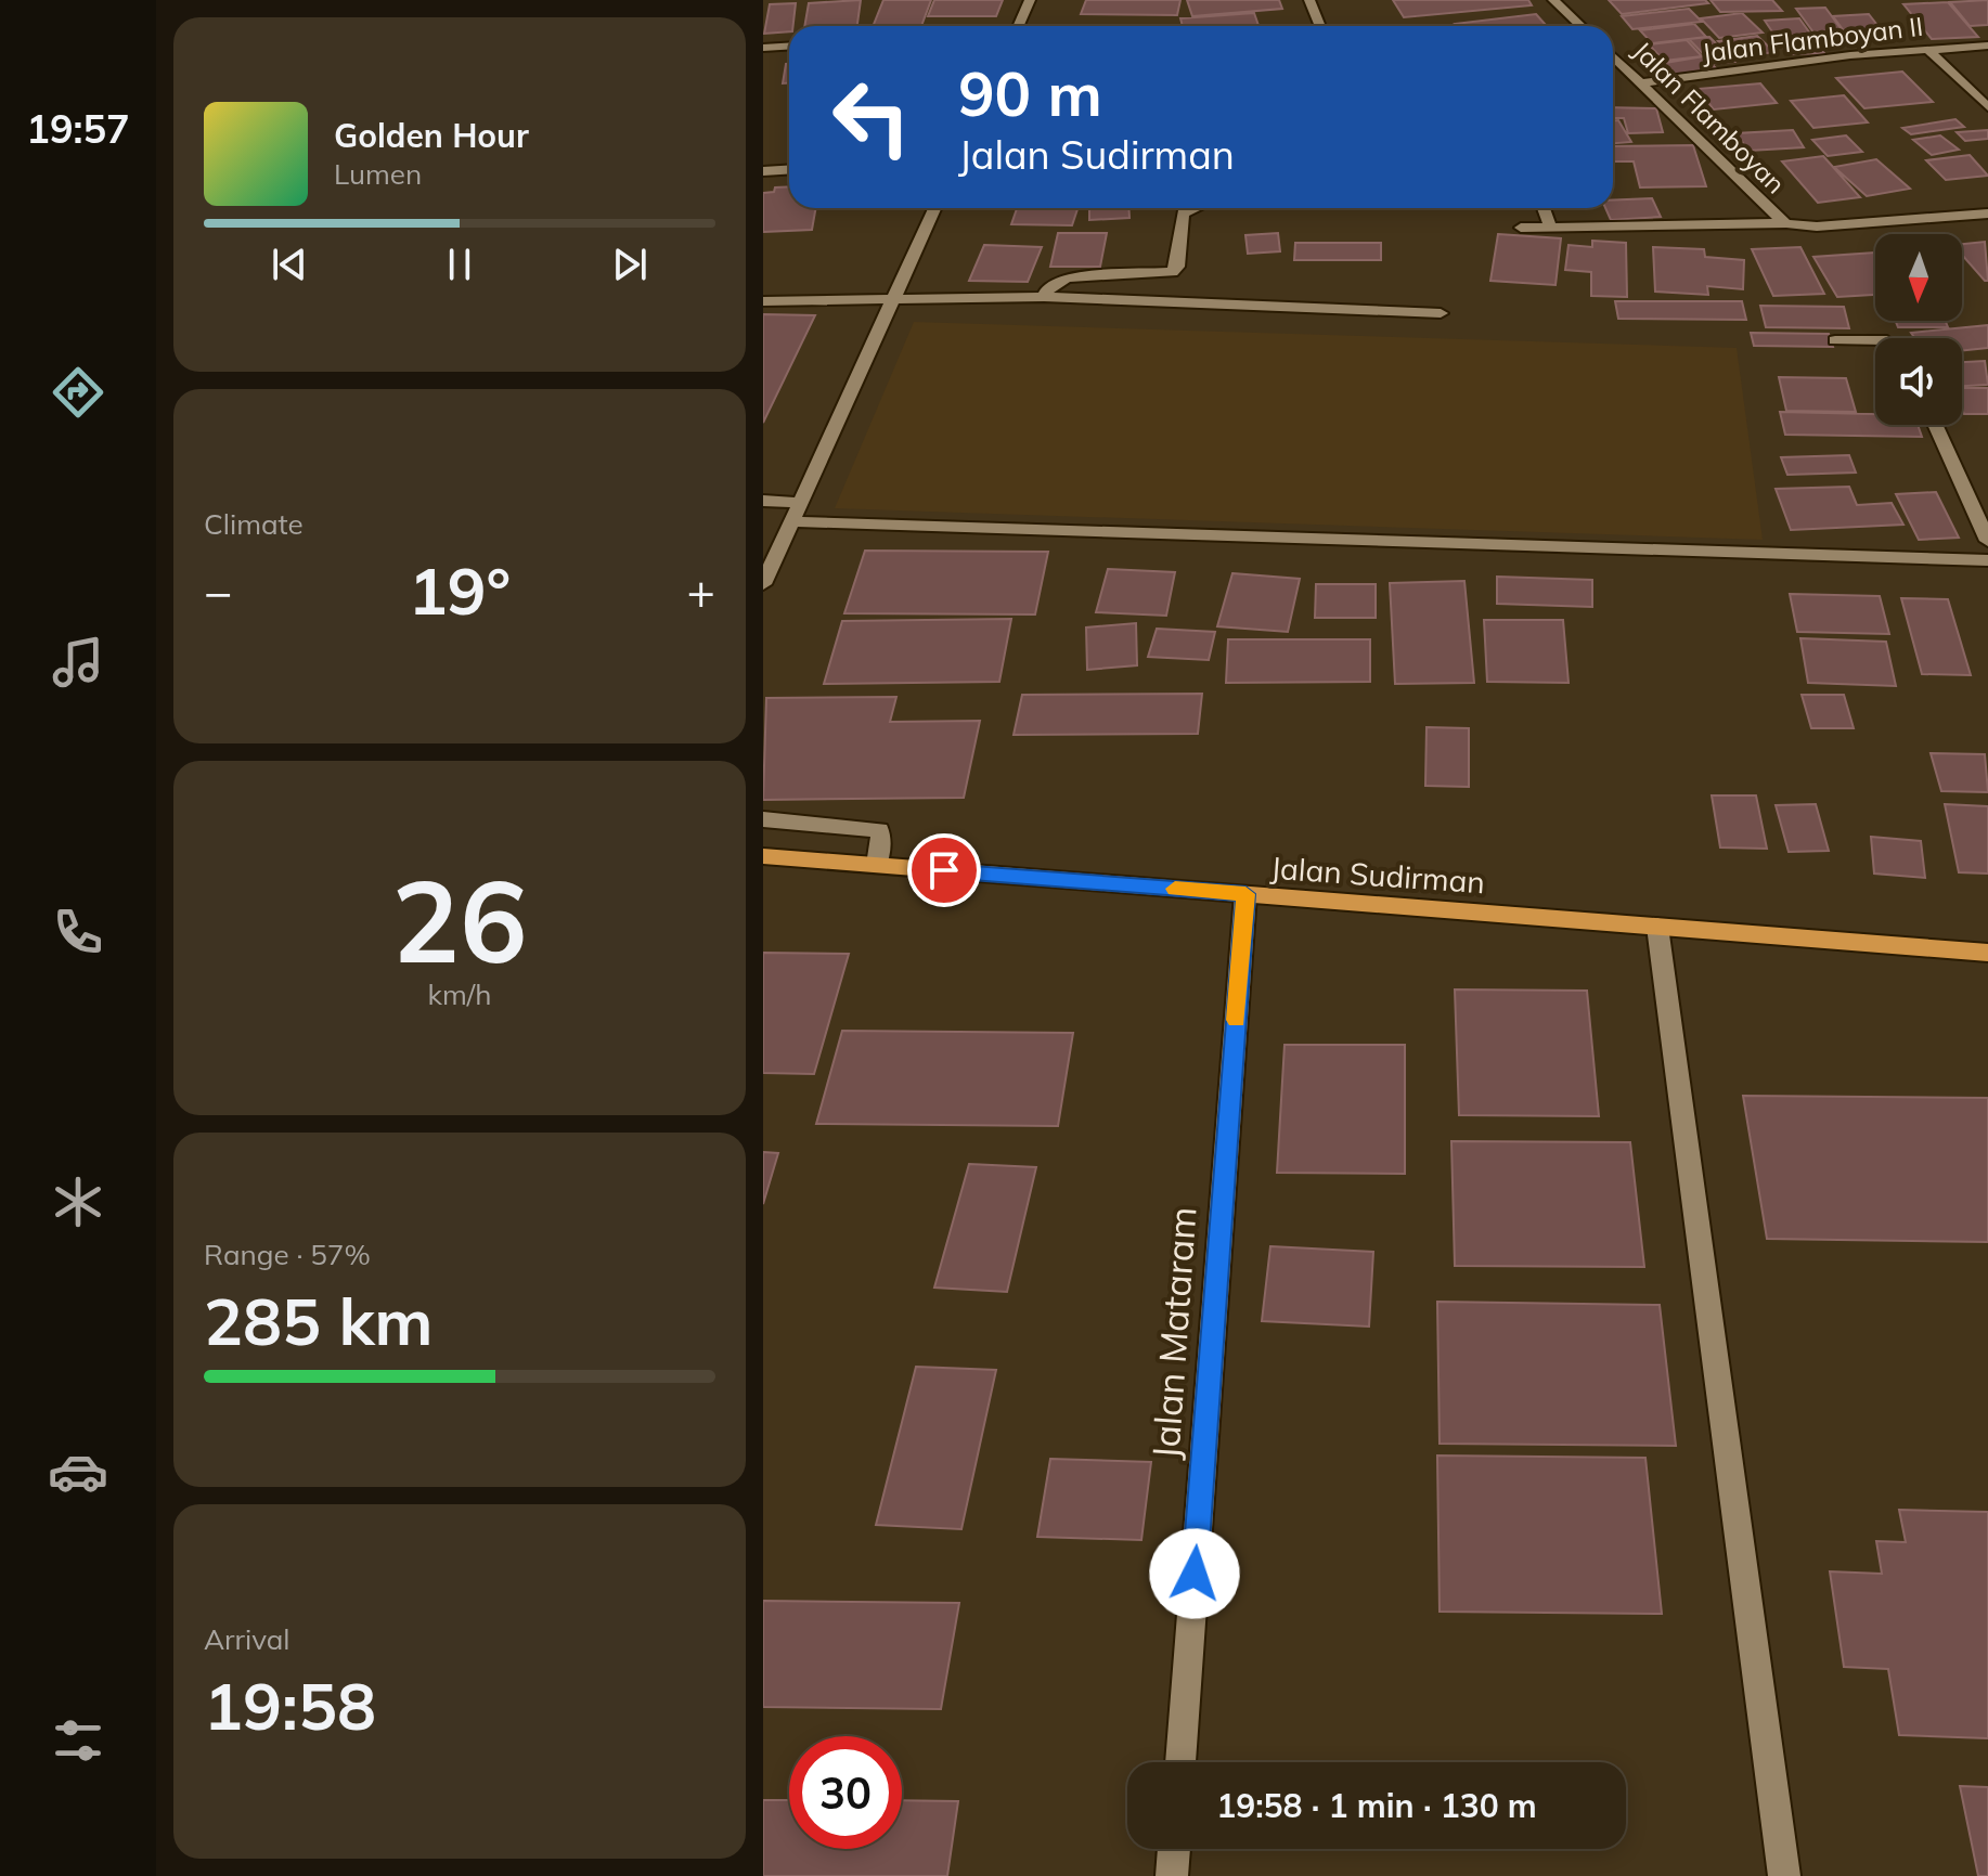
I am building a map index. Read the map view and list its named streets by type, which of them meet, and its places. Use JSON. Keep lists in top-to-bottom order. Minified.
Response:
{"streets":{"main road":["Jalan Sudirman"],"street":["Jalan Flamboyan II","Jalan Flamboyan","Jalan Mataram"]},"crossings":[["Jalan Flamboyan II","Jalan Flamboyan"],["Jalan Sudirman","Jalan Mataram"]],"north":"bottom","page":{"tabs":"19:57","turn":["90 m","Jalan Sudirman"],"song":["Golden Hour","Lumen"],"tile":["Climate",["26","km/h"],["Range · 57%","285 km"],["Arrival","19:58"]],"heat":["−","19°","+"],"limit":"30","trip":"19:58 · 1 min · 130 m"}}
